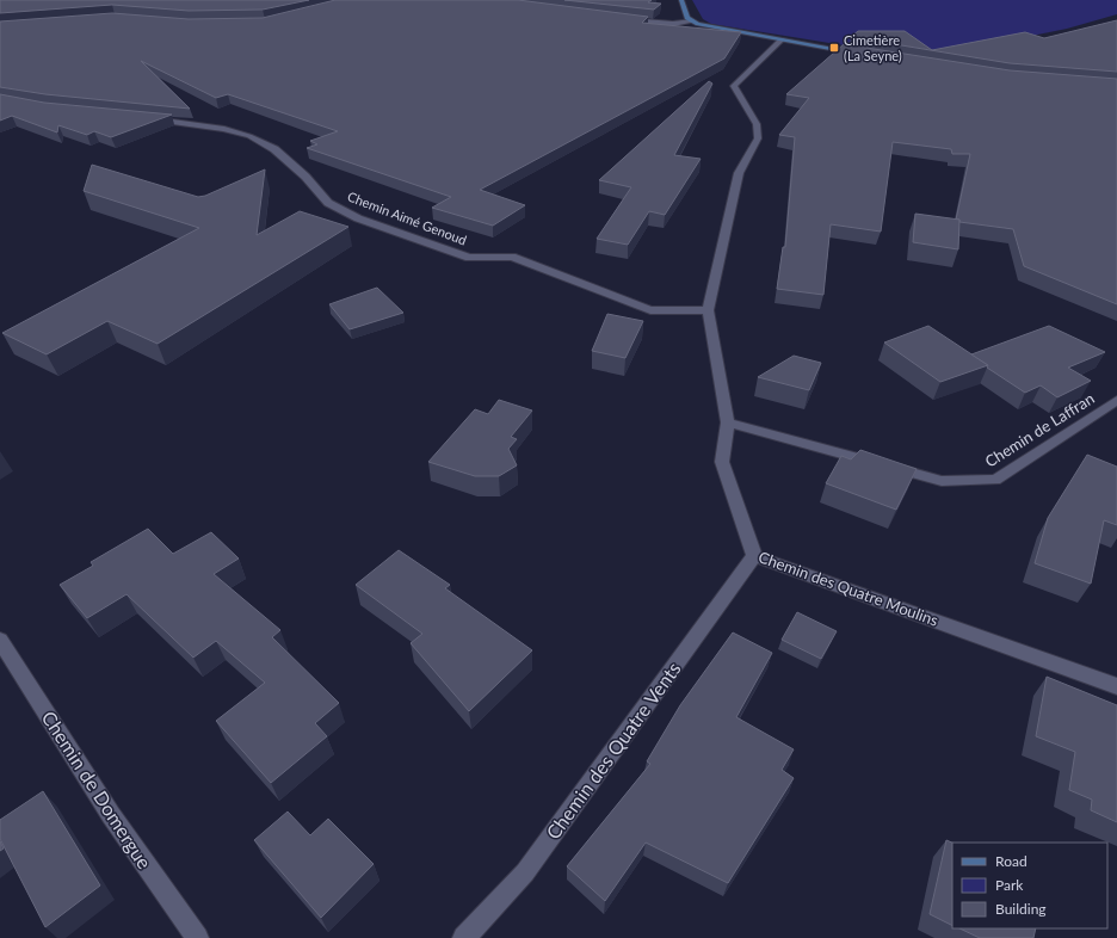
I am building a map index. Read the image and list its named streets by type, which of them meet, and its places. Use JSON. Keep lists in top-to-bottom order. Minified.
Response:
{"streets":{"street":["Chemin Aimé Genoud","Chemin de Laffran","Chemin des Quatre Moulins","Chemin des Quatre Vents","Chemin de Domergue"]},"crossings":[["Chemin Aimé Genoud","Chemin des Quatre Moulins"],["Chemin de Laffran","Chemin des Quatre Moulins"],["Chemin des Quatre Moulins","Chemin des Quatre Vents"]],"places":{"transit":["Cimetière (La Seyne)"]},"legend":["Road","Park","Building"]}
